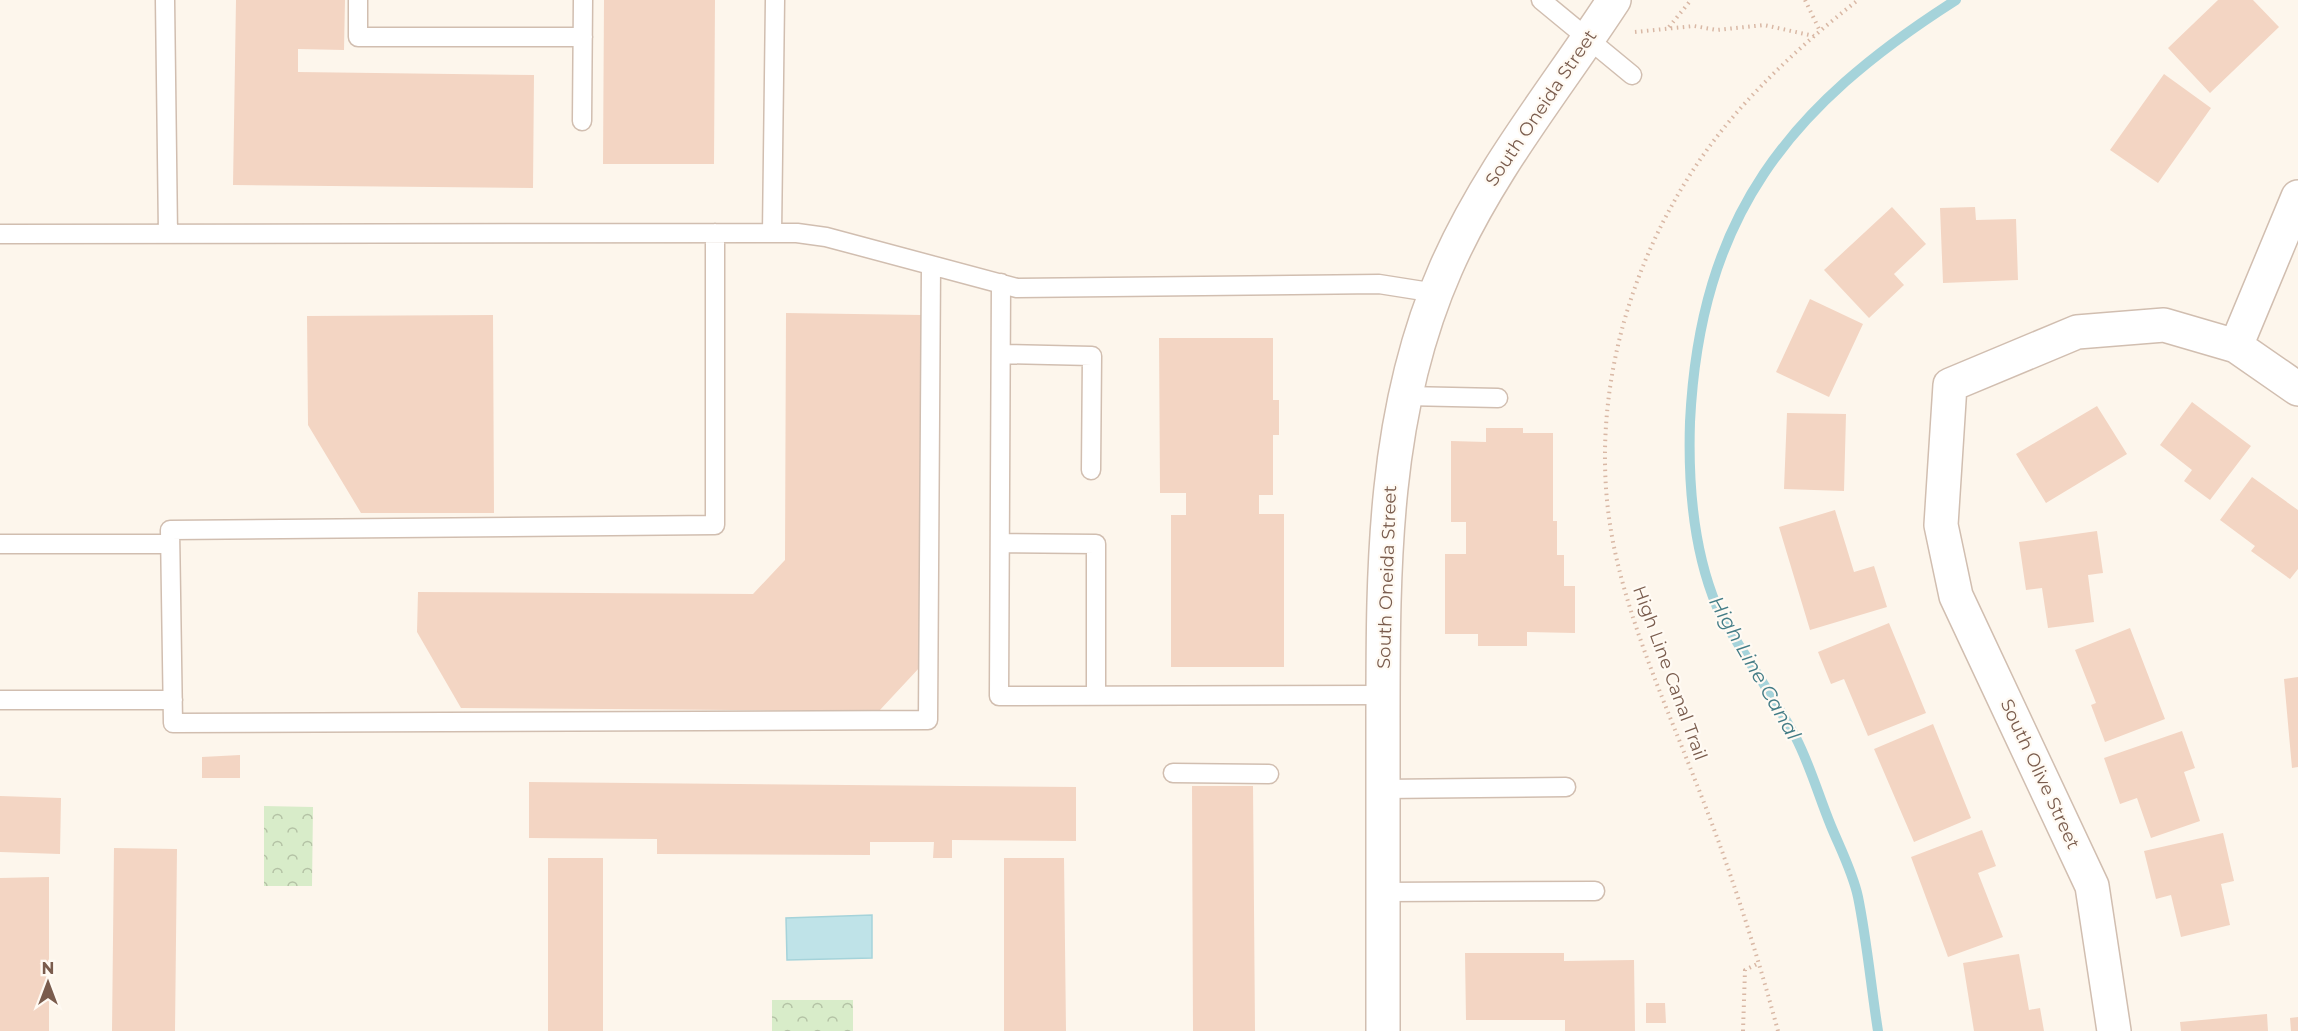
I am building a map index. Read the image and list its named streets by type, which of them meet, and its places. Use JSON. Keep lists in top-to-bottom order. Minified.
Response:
{"streets":{"street":["South Oneida Street","South Olive Street"],"path":["High Line Canal Trail"]},"water":["High Line Canal"],"north":"top"}
